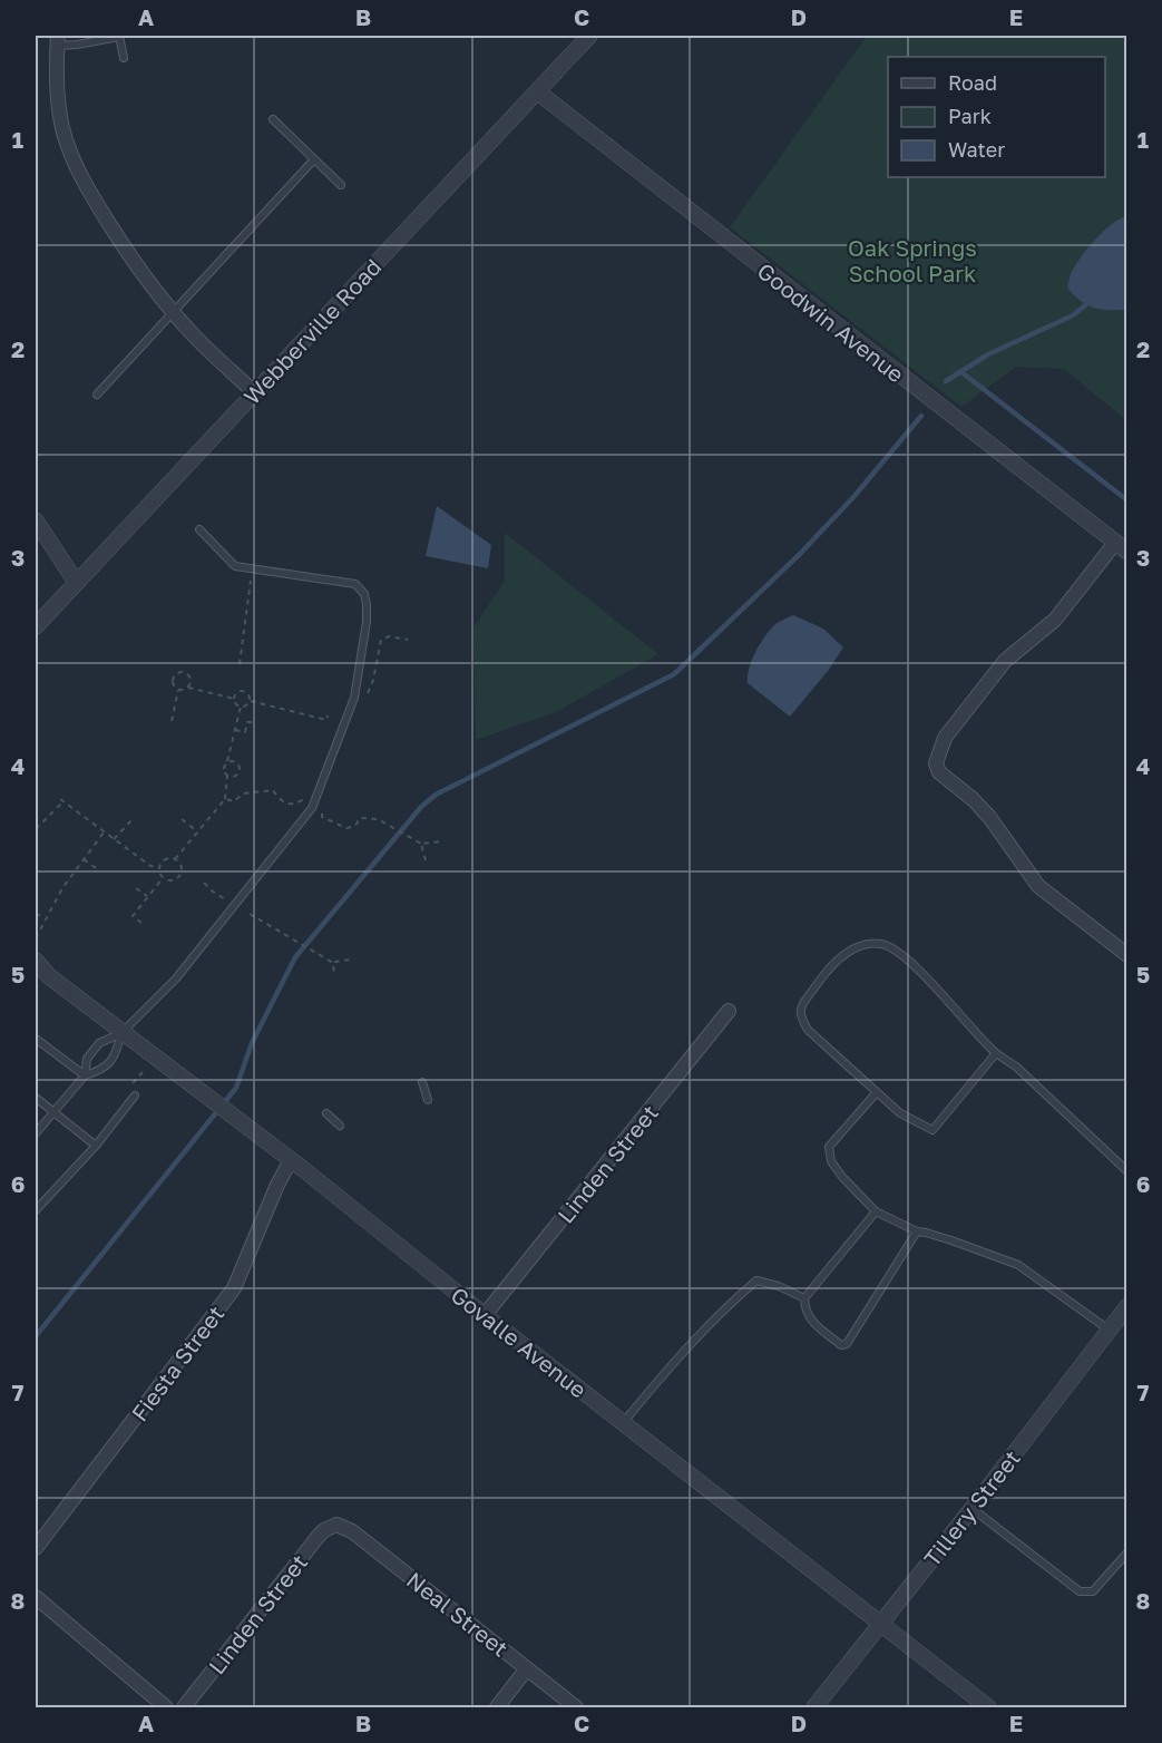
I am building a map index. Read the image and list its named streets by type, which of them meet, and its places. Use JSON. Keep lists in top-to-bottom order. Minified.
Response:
{"streets":{"street":["Goodwin Avenue","Webberville Road","Linden Street","Govalle Avenue","Fiesta Street","Tillery Street","Neal Street"]},"crossings":[["Goodwin Avenue","Webberville Road"],["Linden Street","Govalle Avenue"],["Linden Street","Neal Street"],["Govalle Avenue","Fiesta Street"],["Govalle Avenue","Tillery Street"]],"parks":["Oak Springs School Park"],"legend":["Road","Park","Water"],"grid":{"columns":["A","B","C","D","E"],"rows":["1","2","3","4","5","6","7","8"]}}
